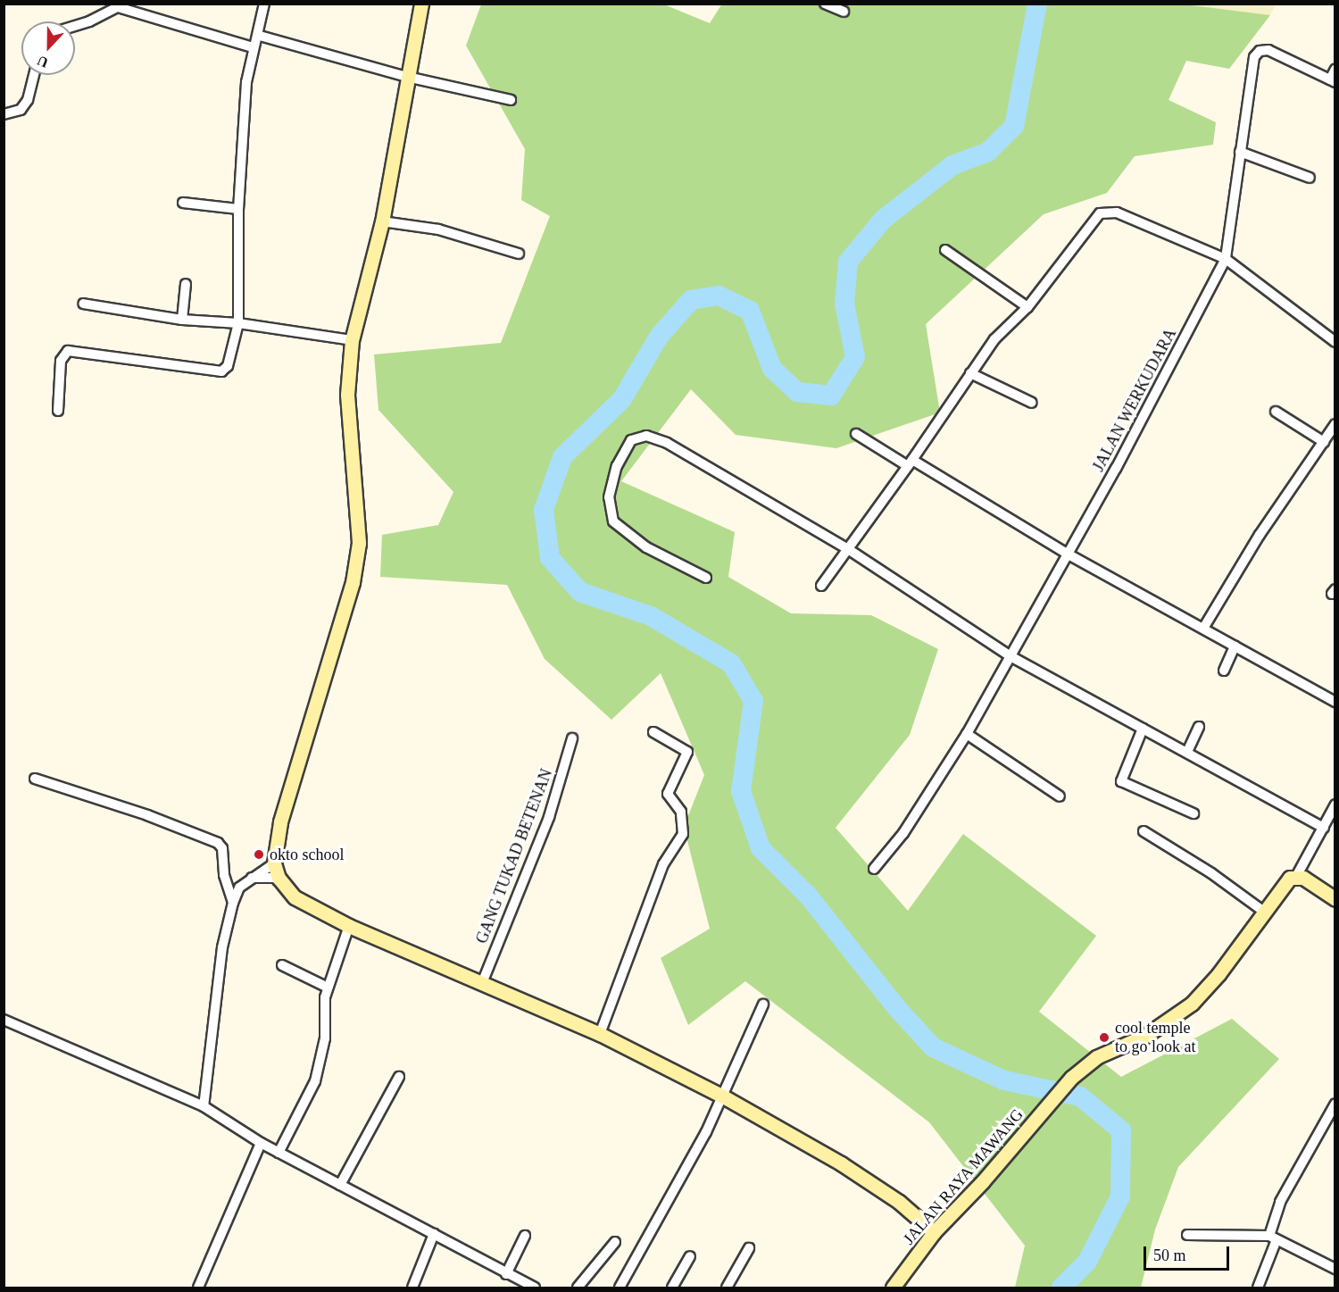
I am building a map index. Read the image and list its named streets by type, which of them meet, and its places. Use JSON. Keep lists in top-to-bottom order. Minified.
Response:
{"streets":{"main road":["JALAN RAYA MAWANG"],"street":["JALAN WERKUDARA","GANG TUKAD BETENAN"]},"places":["okto school","cool temple to go look at"],"scale_bar":"50 m","north":"bottom"}
